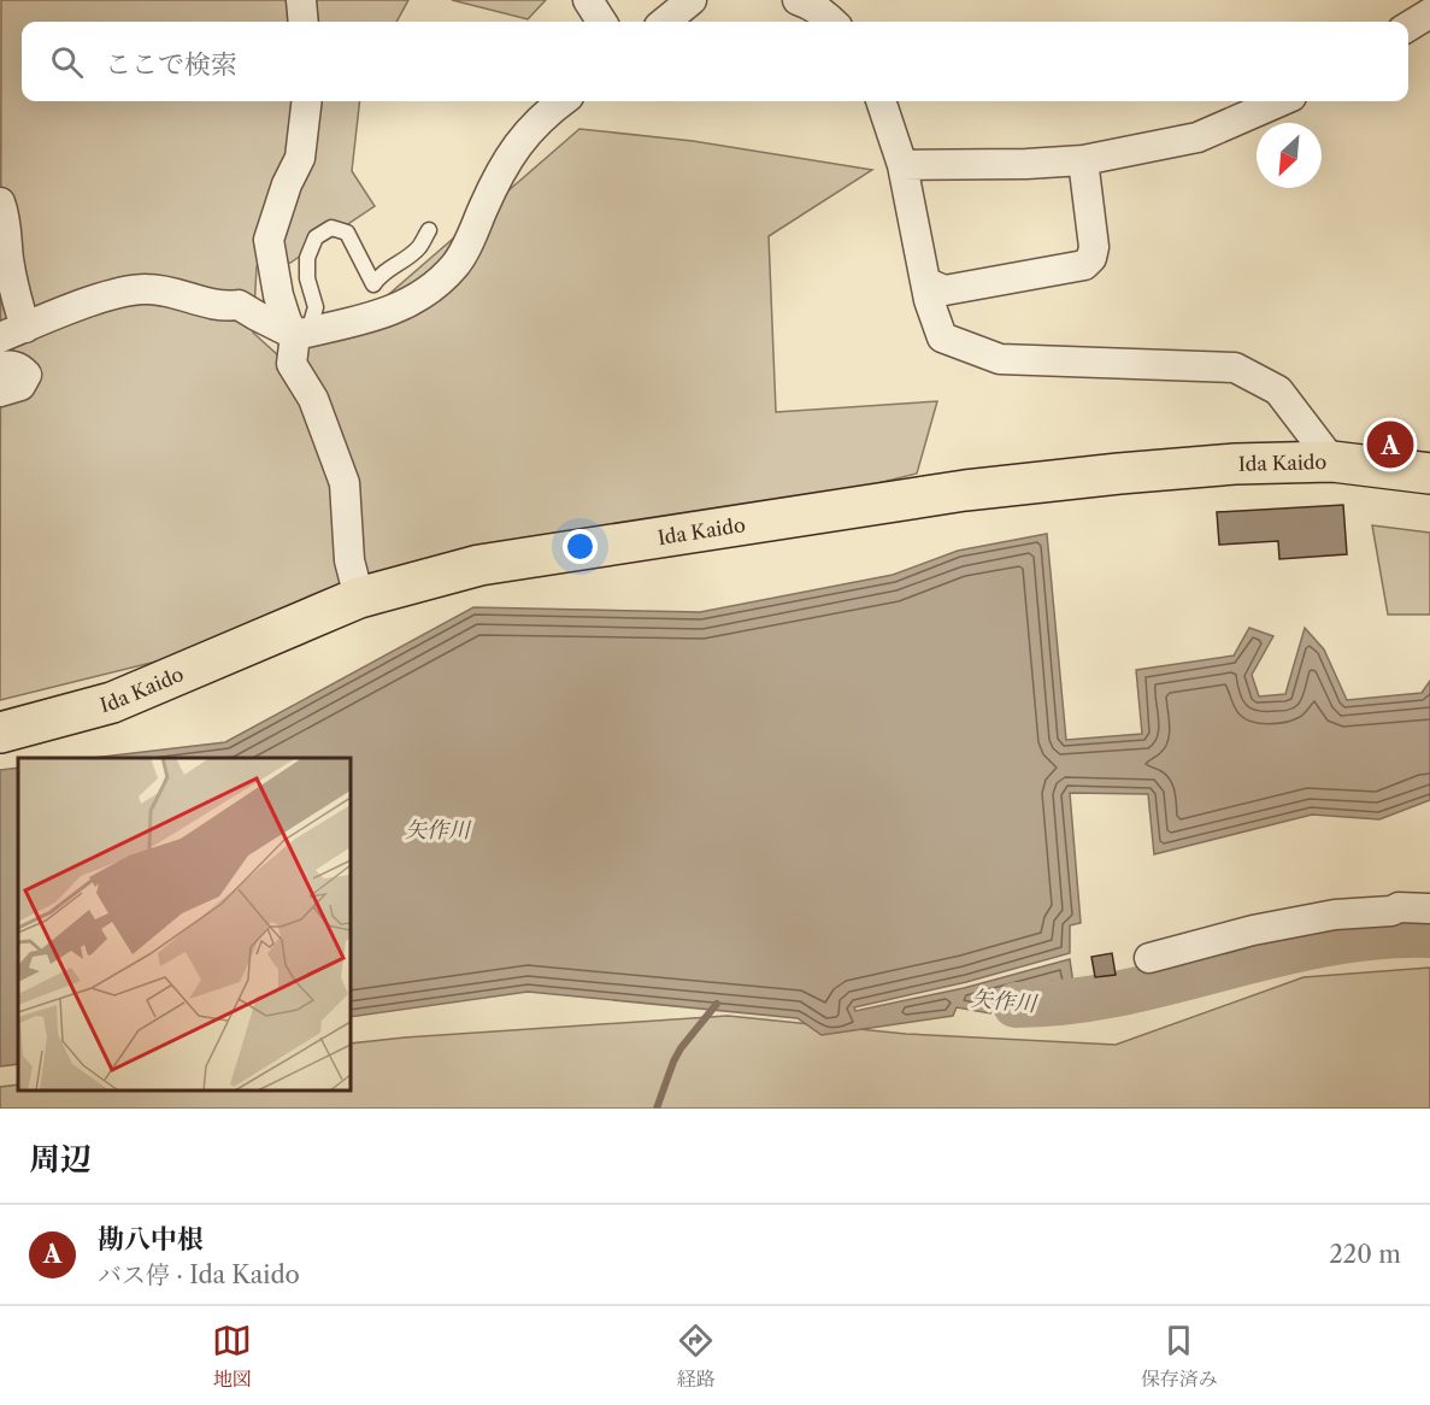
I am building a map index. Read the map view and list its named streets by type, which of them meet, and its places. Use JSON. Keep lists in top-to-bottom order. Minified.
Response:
{"streets":{"highway":["Ida Kaido"]},"water":["矢作川"],"north":"bottom left","page":{"search":"ここで検索","pins":"A","heading":"周辺","list":[{"mark":"A","name":"勘八中根","note":"バス停 · Ida Kaido","value":"220 m"}],"nav":["地図","経路","保存済み"]}}
